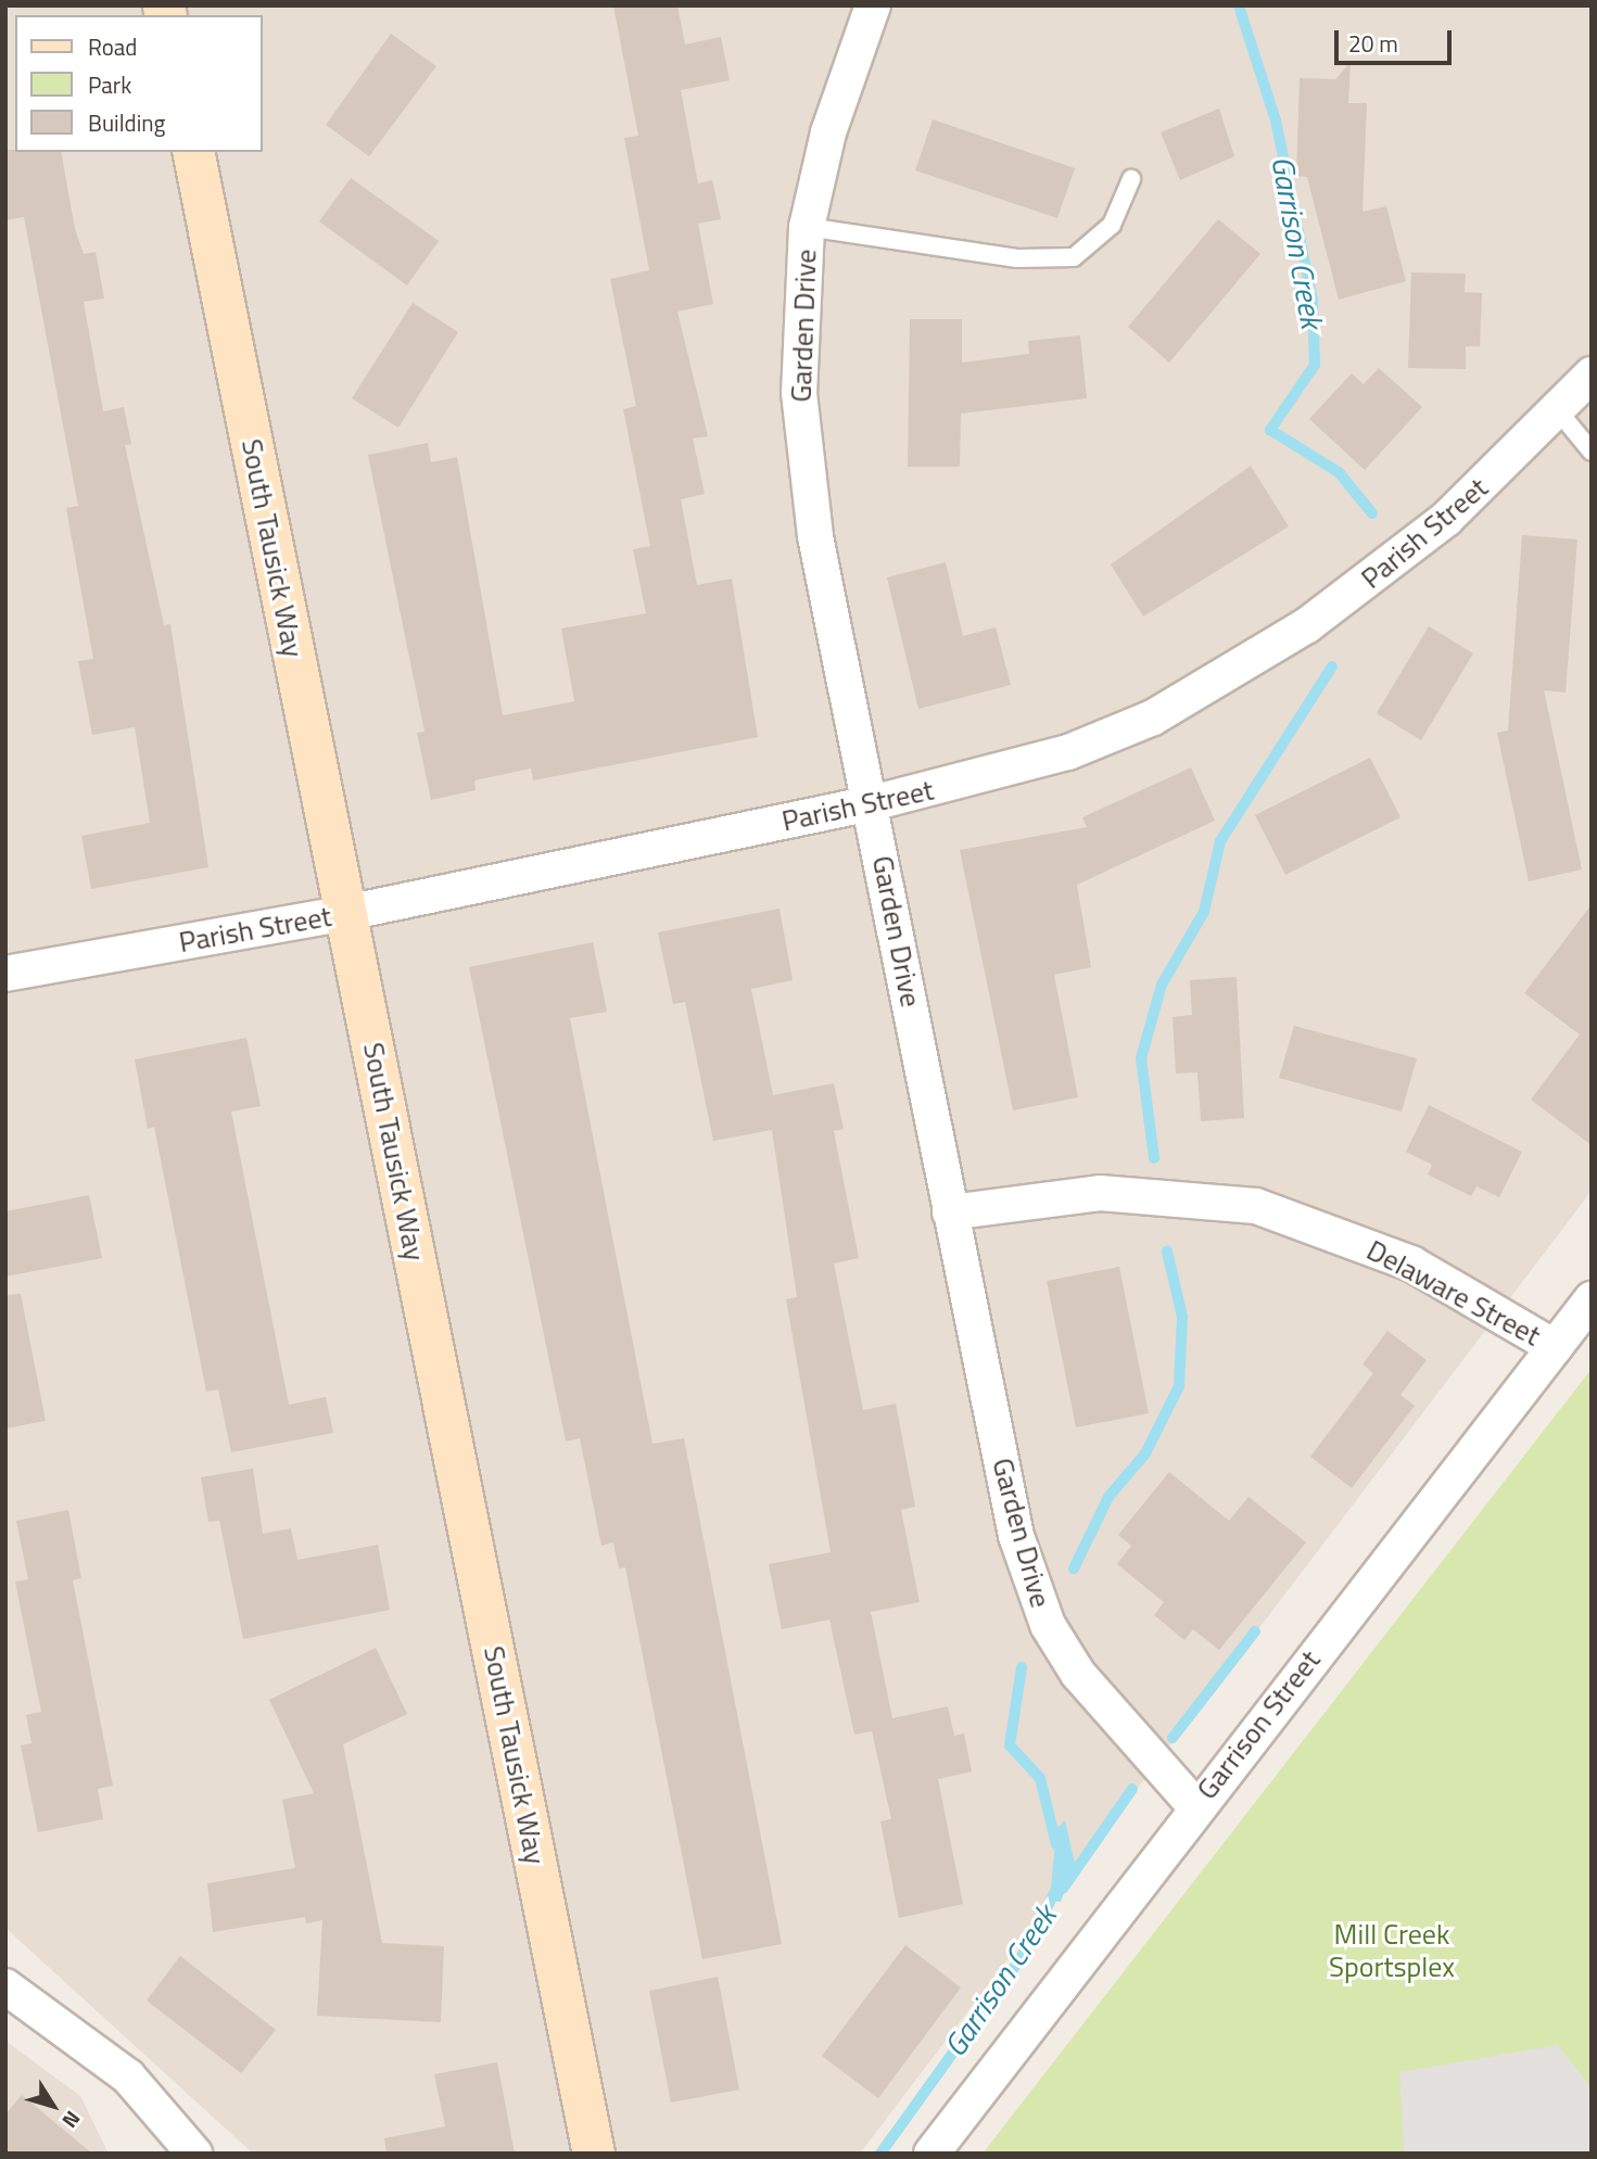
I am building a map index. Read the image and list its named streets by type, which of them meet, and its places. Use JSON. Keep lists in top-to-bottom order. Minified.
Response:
{"streets":{"main road":["South Tausick Way"],"street":["Garden Drive","Parish Street","Delaware Street","Garrison Street"]},"crossings":[["Garden Drive","Parish Street"],["Garden Drive","Delaware Street"],["Garden Drive","Garrison Street"],["Parish Street","South Tausick Way"],["Delaware Street","Garrison Street"]],"water":["Garrison Creek"],"parks":["Mill Creek Sportsplex"],"legend":["Road","Park","Building"],"scale_bar":"20 m","north":"bottom right"}
